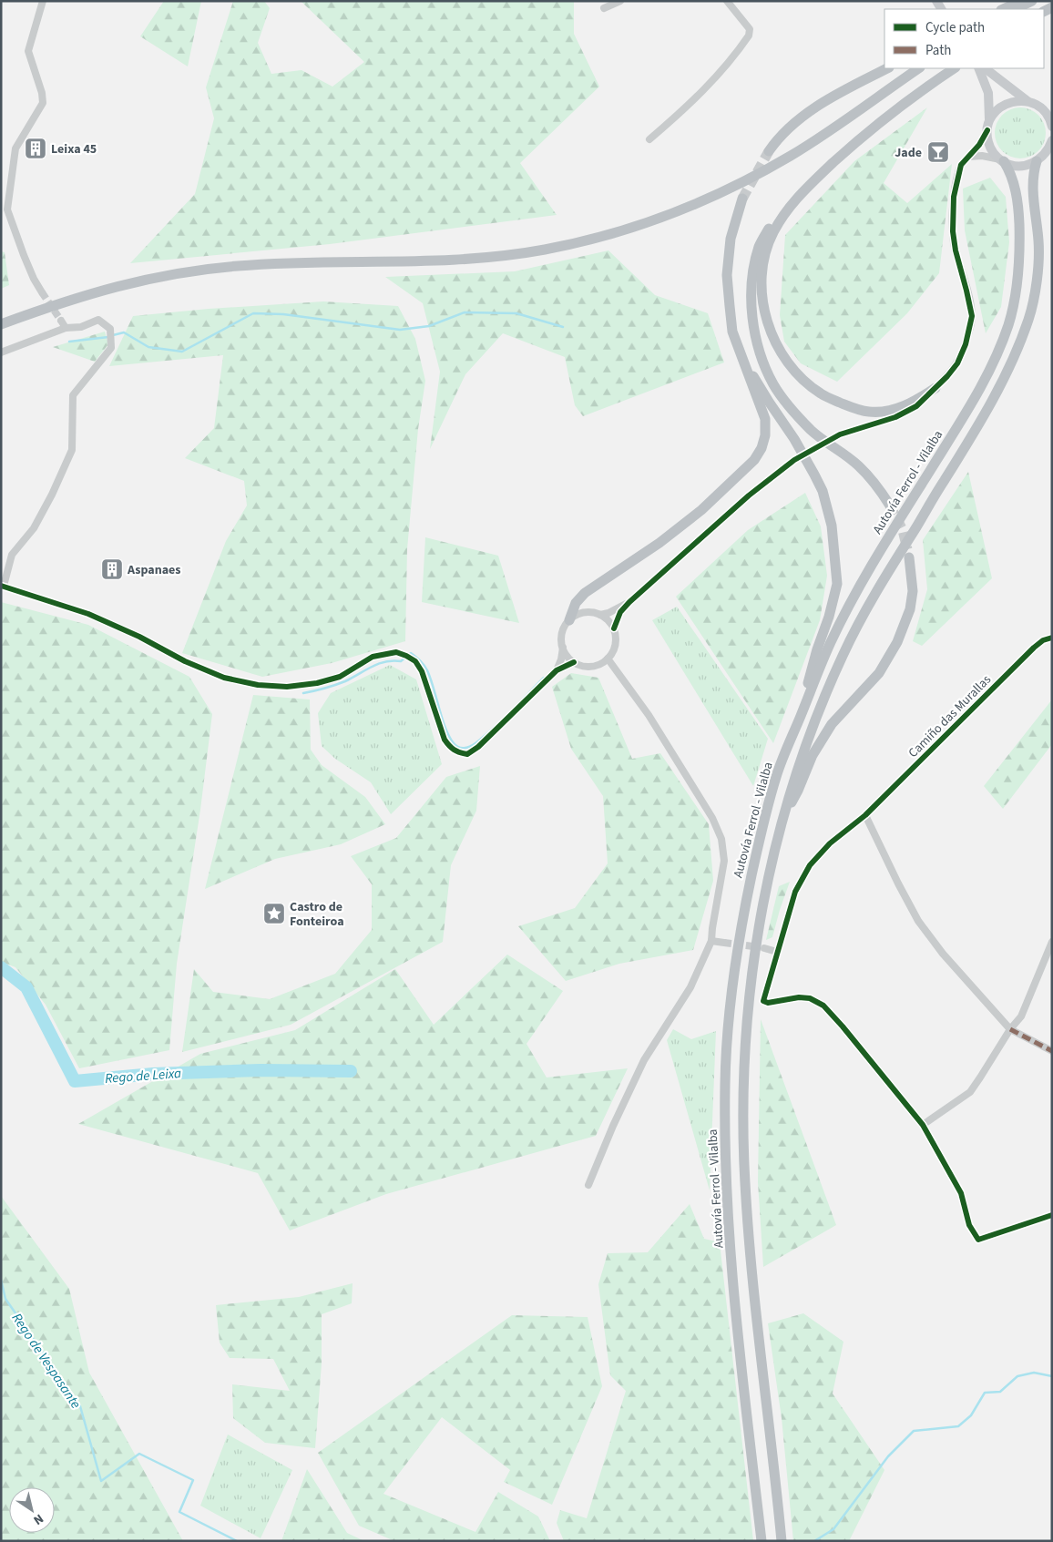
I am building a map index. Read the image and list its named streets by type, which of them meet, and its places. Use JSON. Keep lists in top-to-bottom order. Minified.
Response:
{"streets":{"highway":["Autovía Ferrol - Vilalba"],"street":["Camiño das Murallas"]},"water":["Rego de Leixa","Rego de Vespasante"],"places":{"building":["Leixa 45","Aspanaes"],"bar":["Jade"],"place":["Castro de Fonteiroa"]},"legend":["Cycle path","Path"],"north":"bottom right"}
